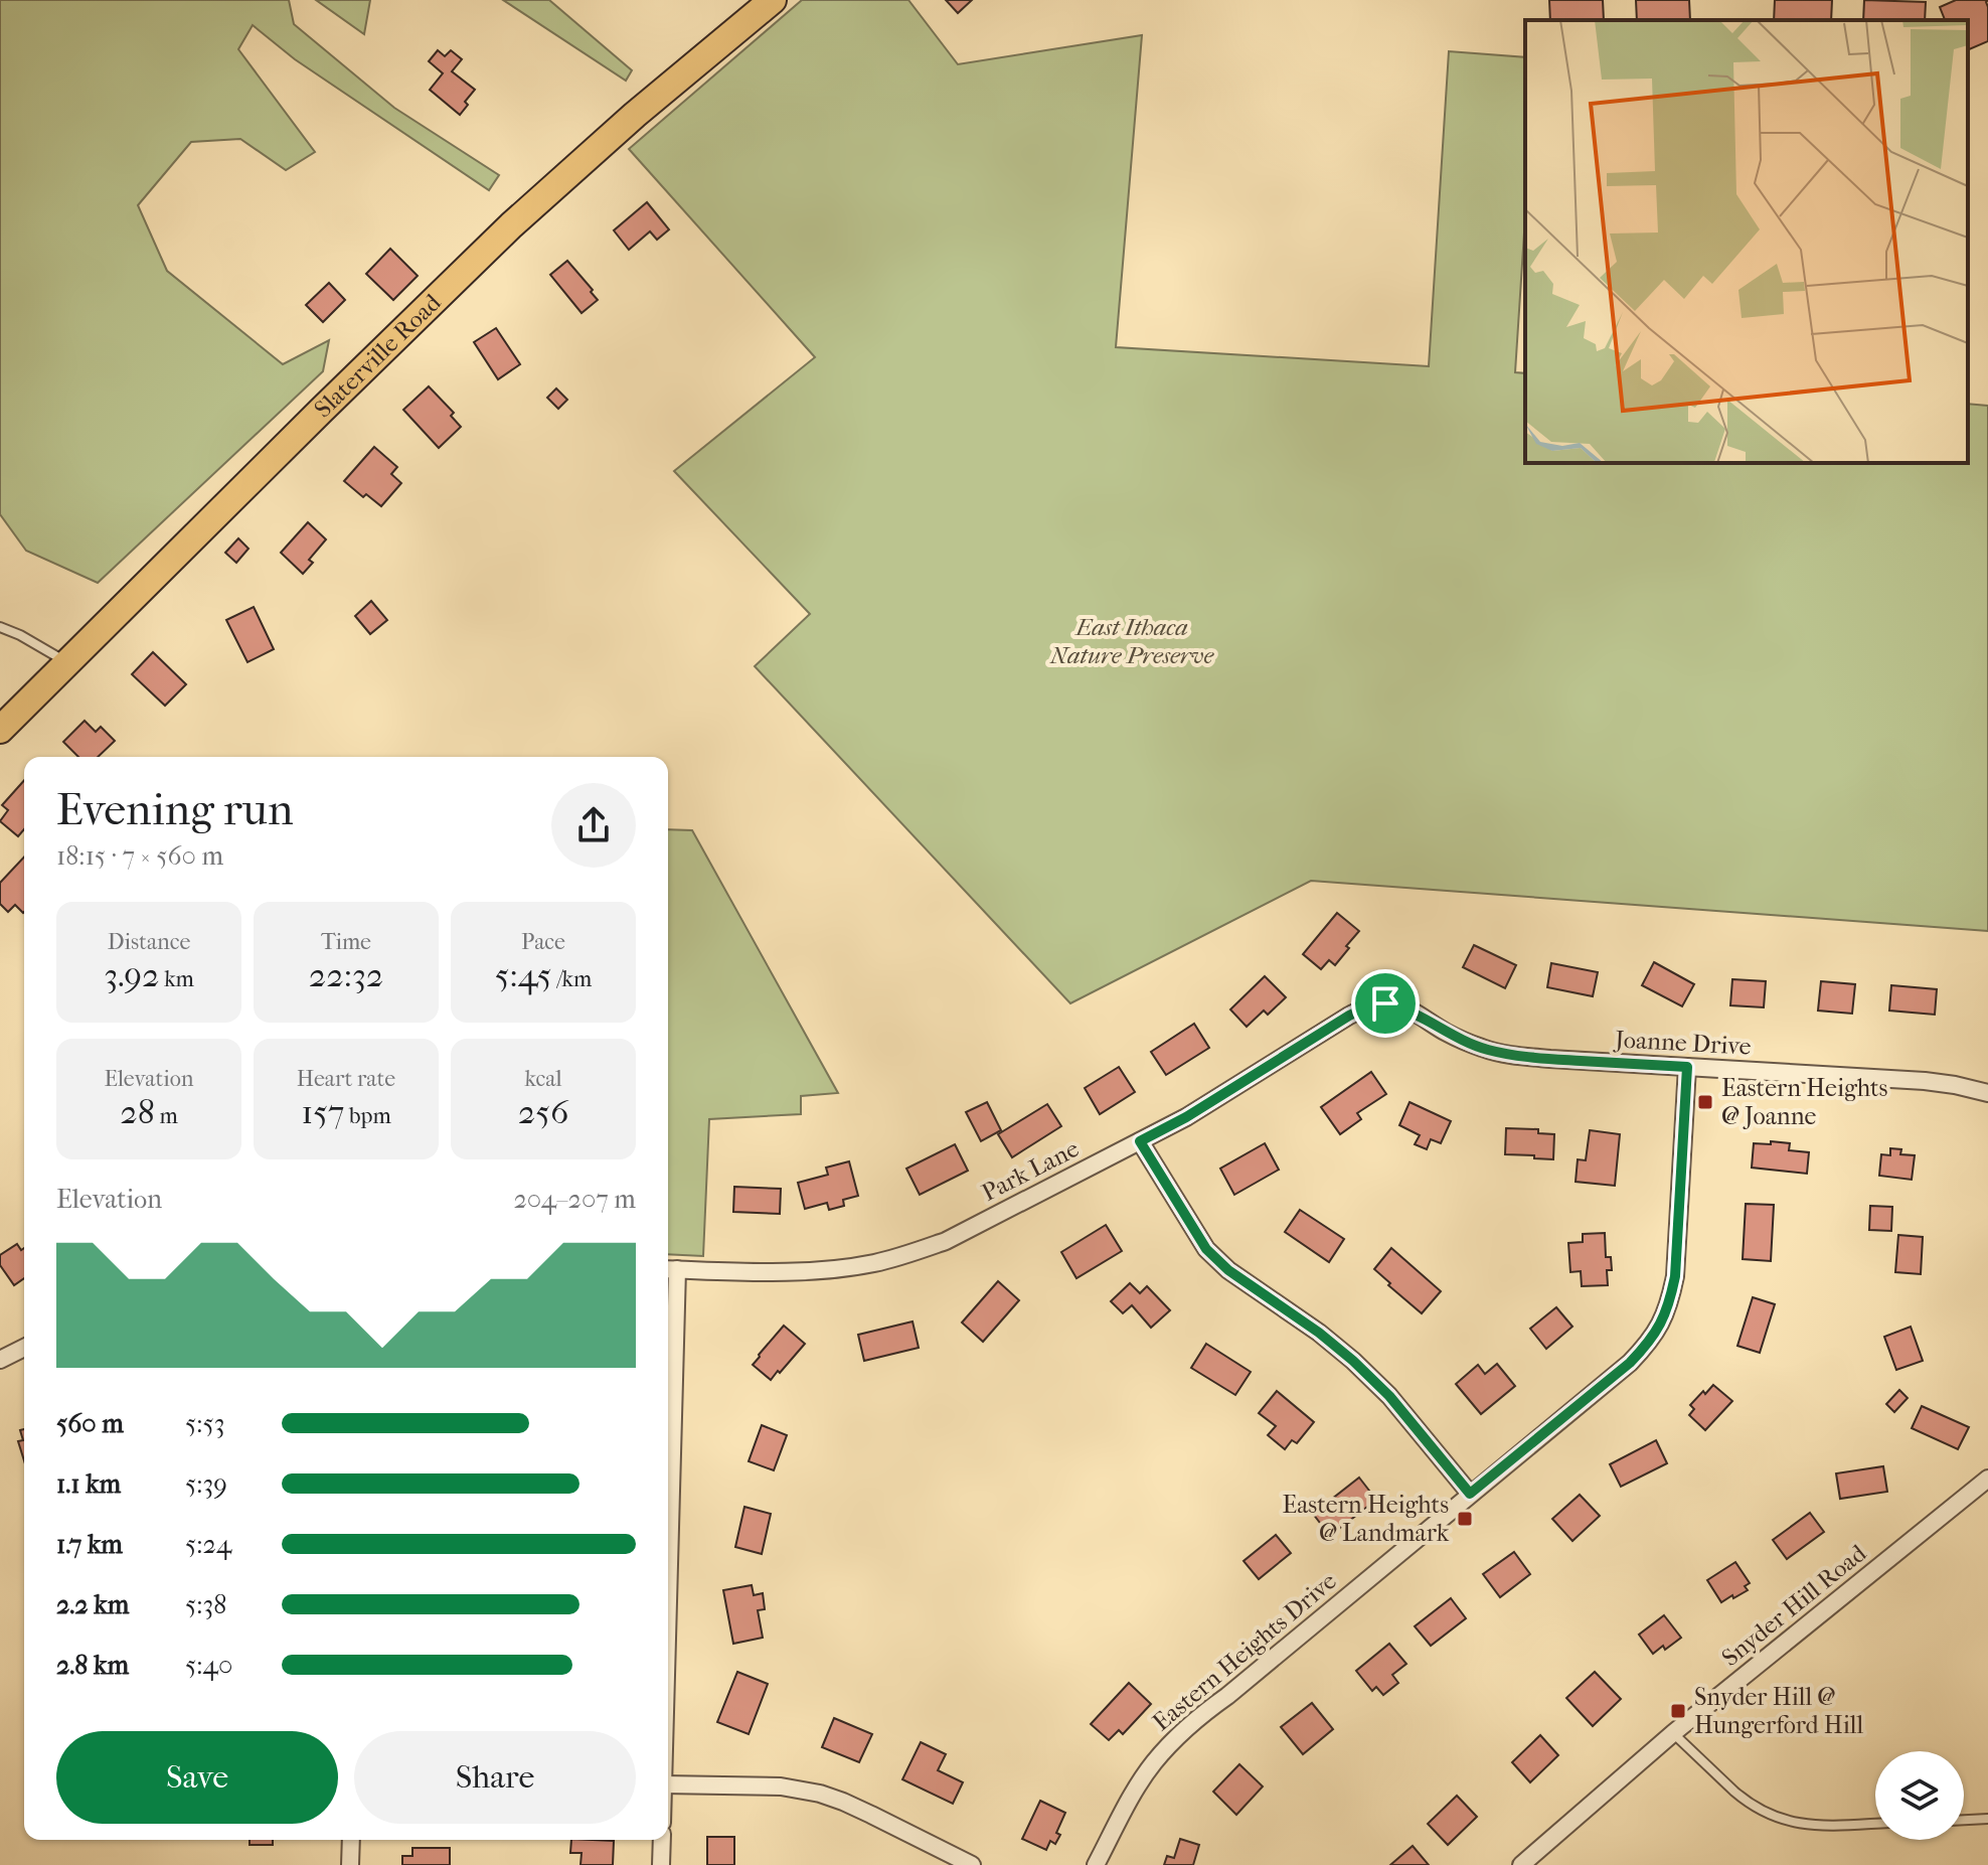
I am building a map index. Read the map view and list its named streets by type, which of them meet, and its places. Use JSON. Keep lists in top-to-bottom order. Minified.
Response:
{"streets":{"highway":["Slaterville Road"],"street":["Joanne Drive","Park Lane","Snyder Hill Road","Eastern Heights Drive"]},"crossings":[["Joanne Drive","Park Lane"],["Joanne Drive","Eastern Heights Drive"]],"parks":["East Ithaca Nature Preserve"],"places":{"transit":["Eastern Heights @ Joanne","Eastern Heights @ Landmark","Snyder Hill @ Hungerford Hill"]},"page":{"heading":["Evening run","18:15 · 7 × 560 m"],"stats":[["Distance","3.92 km"],["Time","22:32"],["Pace","5:45 /km"],["Elevation","28 m"],["Heart rate","157 bpm"],["kcal","256"]],"chart":["Elevation","204–207 m"],"list":[{"name":"560 m","note":"5:53"},{"name":"1.1 km","note":"5:39"},{"name":"1.7 km","note":"5:24"},{"name":"2.2 km","note":"5:38"},{"name":"2.8 km","note":"5:40"}],"buttons":["Save","Share"]}}
